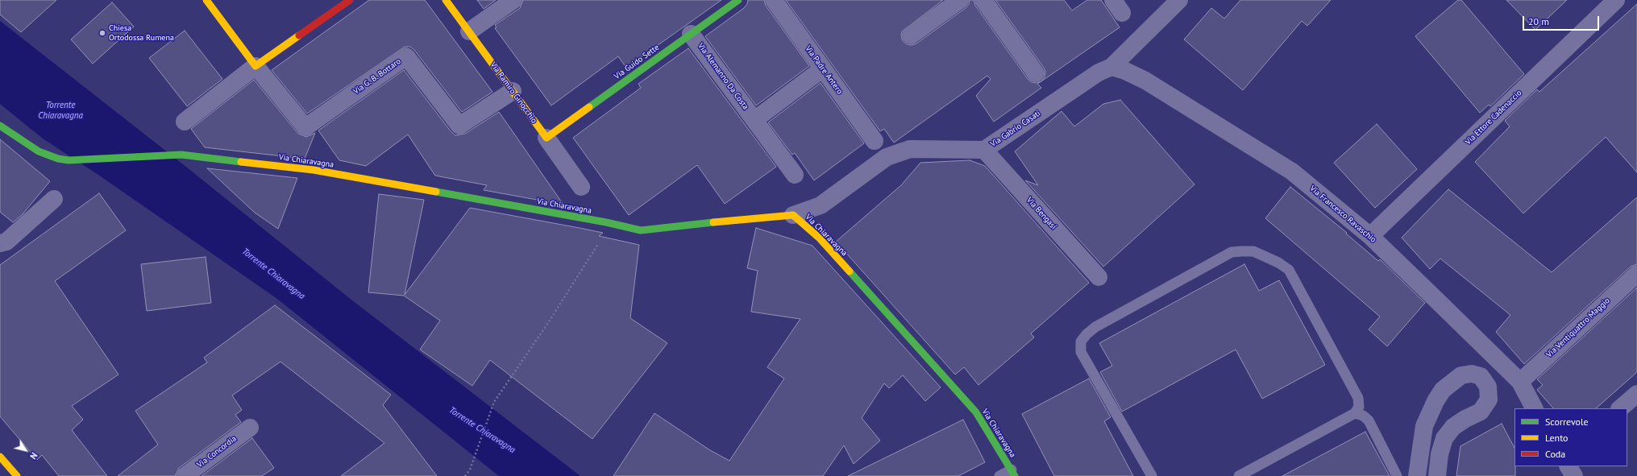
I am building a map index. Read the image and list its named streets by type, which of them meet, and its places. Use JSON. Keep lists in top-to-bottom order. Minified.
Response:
{"streets":{"main road":["Via Guido Sette","Via Ramiro Ginocchio","Via Chiaravagna"],"street":["Via Padre Antero","Via G. B. Bottaro","Via Alemanno Da Costa","Via Ettore Cadenaccio","Via Gabrio Casati","Via Bengasi","Via Francesco Ravaschio","Via Ventiquattro Maggio","Via Concordia"]},"crossings":[["Via Guido Sette","Via Alemanno Da Costa"],["Via Guido Sette","Via Ramiro Ginocchio"],["Via G. B. Bottaro","Via Ramiro Ginocchio"],["Via Ettore Cadenaccio","Via Francesco Ravaschio"],["Via Gabrio Casati","Via Chiaravagna"],["Via Gabrio Casati","Via Bengasi"],["Via Gabrio Casati","Via Francesco Ravaschio"],["Via Francesco Ravaschio","Via Ventiquattro Maggio"]],"water":["Torrente Chiaravagna"],"places":["Chiesa Ortodossa Rumena"],"legend":["Scorrevole","Lento","Coda"],"scale_bar":"20 m","north":"bottom right"}
